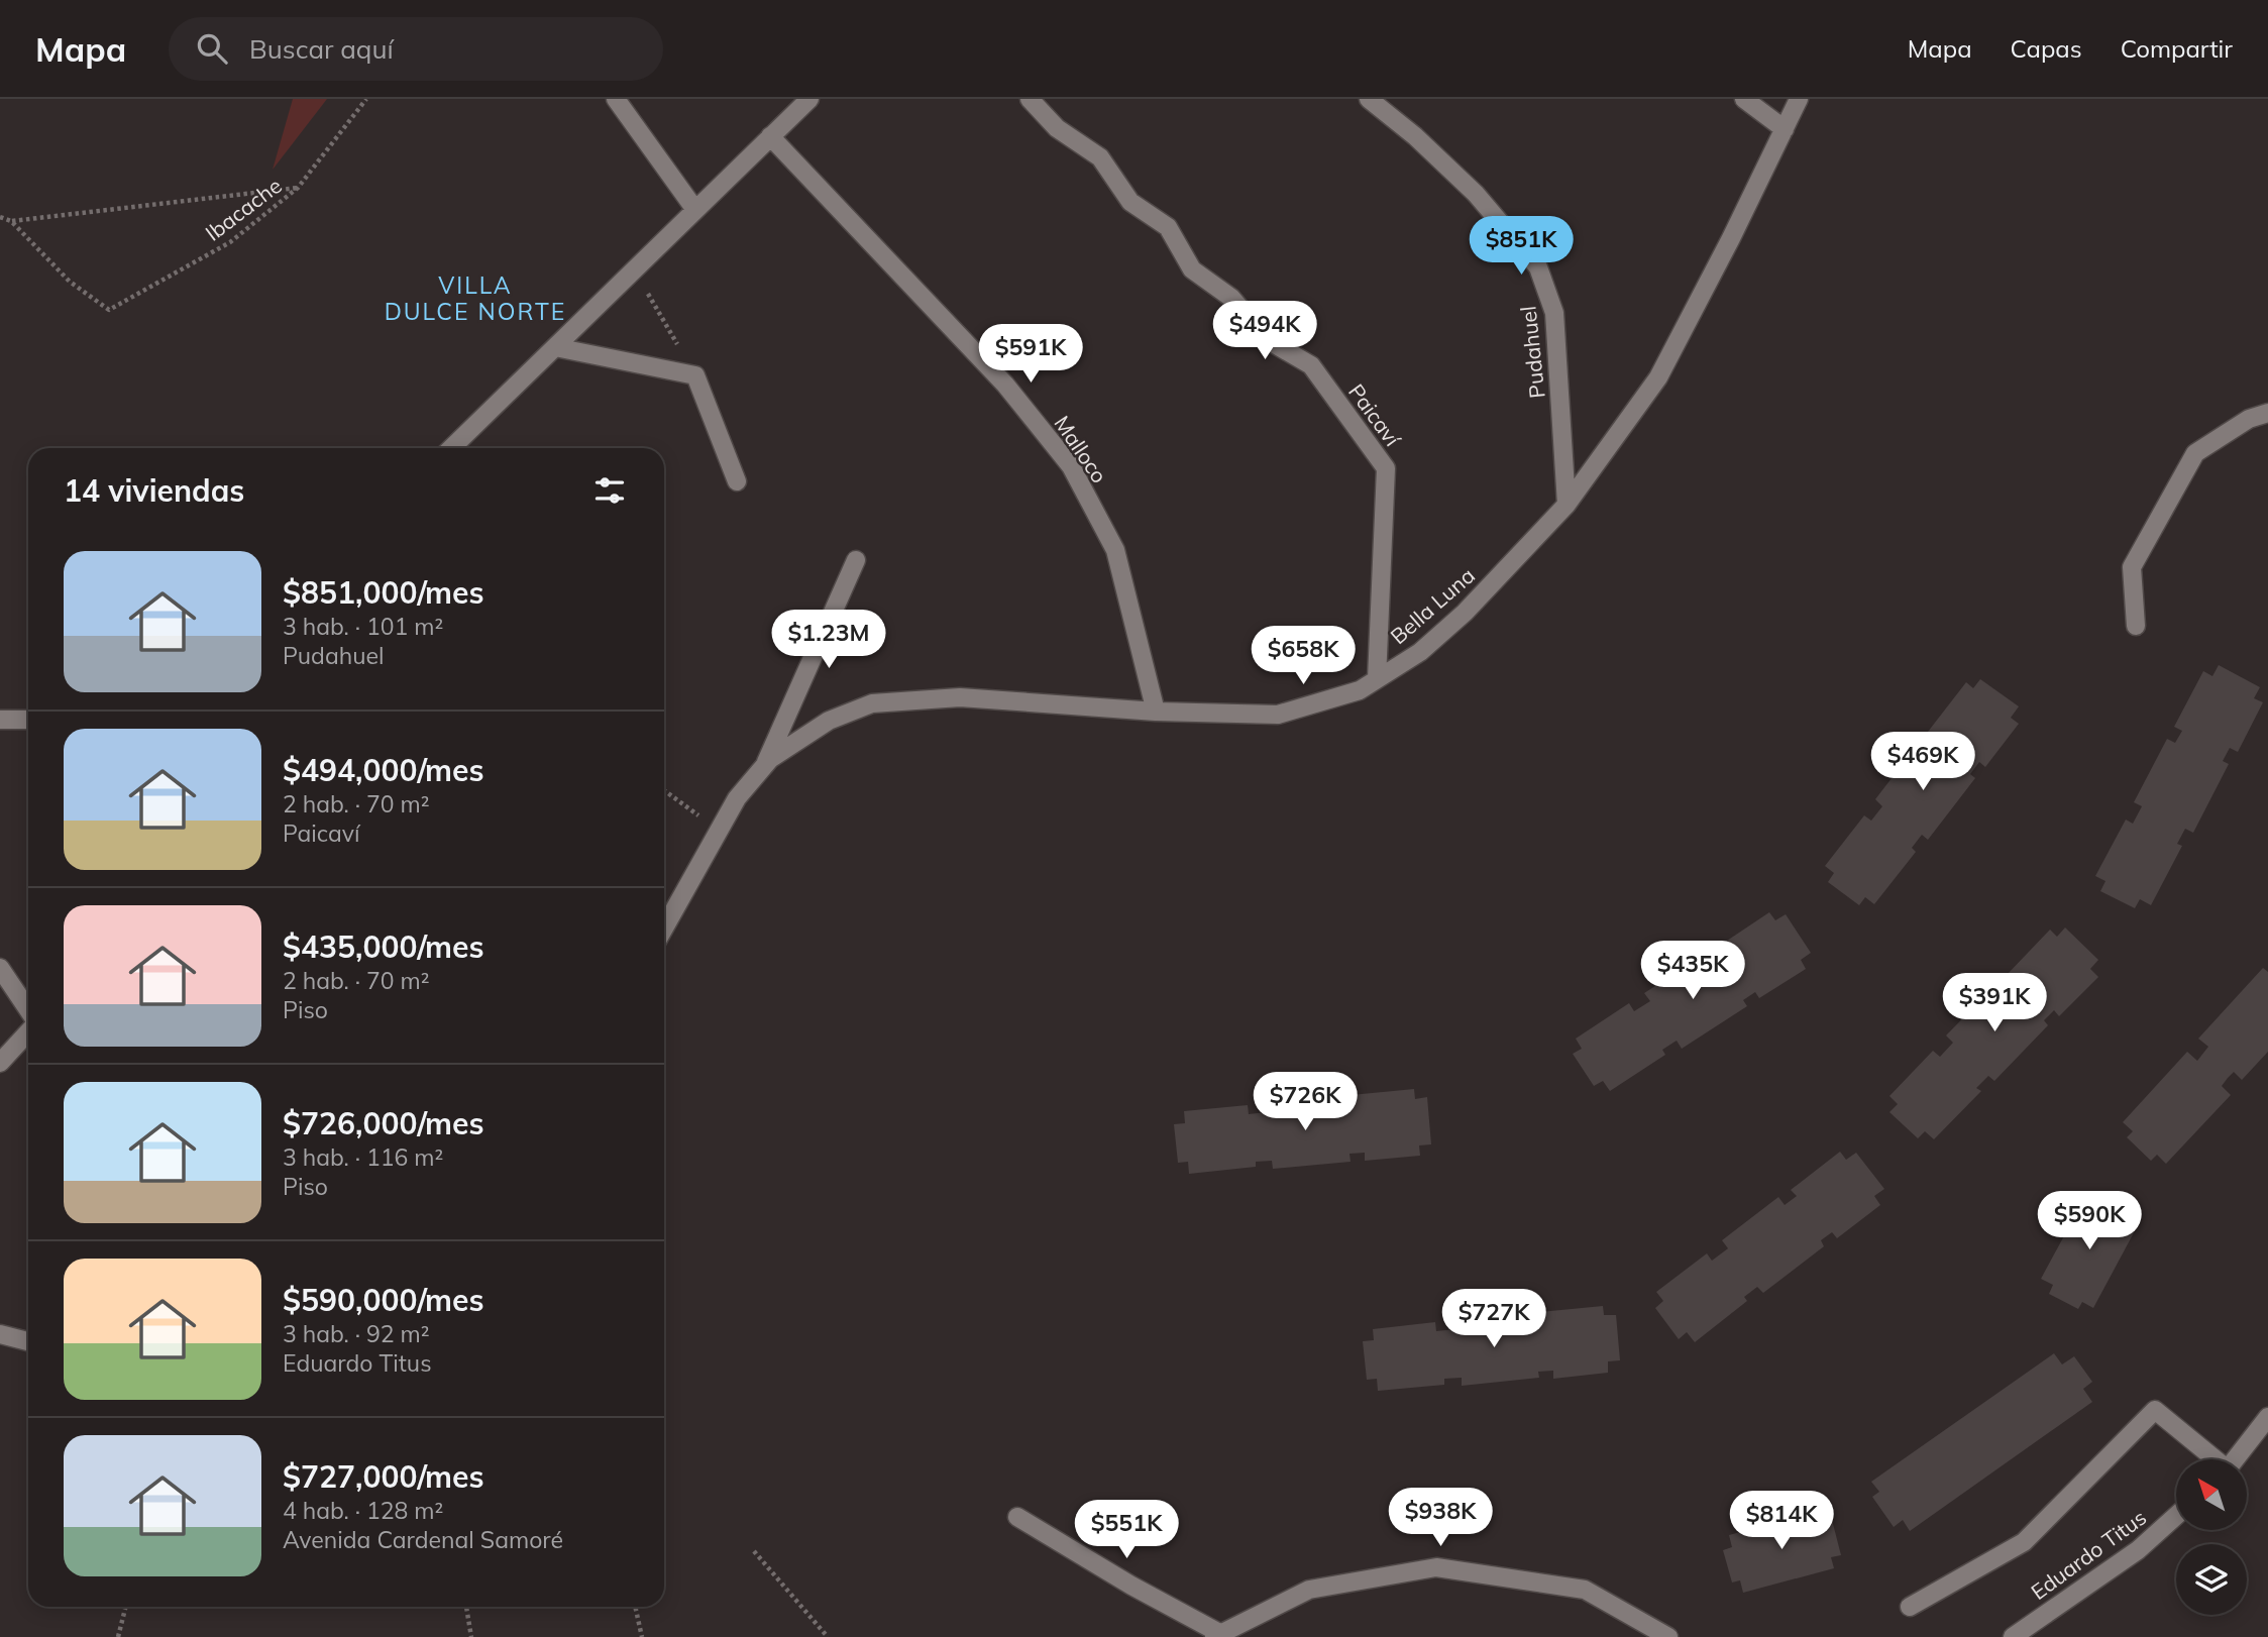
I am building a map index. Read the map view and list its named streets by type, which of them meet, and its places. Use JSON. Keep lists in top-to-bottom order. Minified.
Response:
{"streets":{"street":["Pudahuel","Paicaví","Malloco","Bella Luna","Eduardo Titus"],"path":["Ibacache"]},"crossings":[["Pudahuel","Bella Luna"],["Paicaví","Bella Luna"],["Malloco","Bella Luna"]],"districts":["VILLA DULCE NORTE"],"north":"top left","page":{"header":"Mapa","search":"Buscar aquí","nav":["Mapa","Capas","Compartir"],"price":["$851K","$494K","$591K","$1.23M","$658K","$469K","$435K","$391K","$726K","$590K","$727K","$938K","$814K","$551K"],"heading":"14 viviendas","list":[{"name":"$851,000/mes","note":"3 hab. · 101 m² · Pudahuel"},{"name":"$494,000/mes","note":"2 hab. · 70 m² · Paicaví"},{"name":"$435,000/mes","note":"2 hab. · 70 m² · Piso"},{"name":"$726,000/mes","note":"3 hab. · 116 m² · Piso"},{"name":"$590,000/mes","note":"3 hab. · 92 m² · Eduardo Titus"},{"name":"$727,000/mes","note":"4 hab. · 128 m² · Avenida Cardenal Samoré"}]}}
